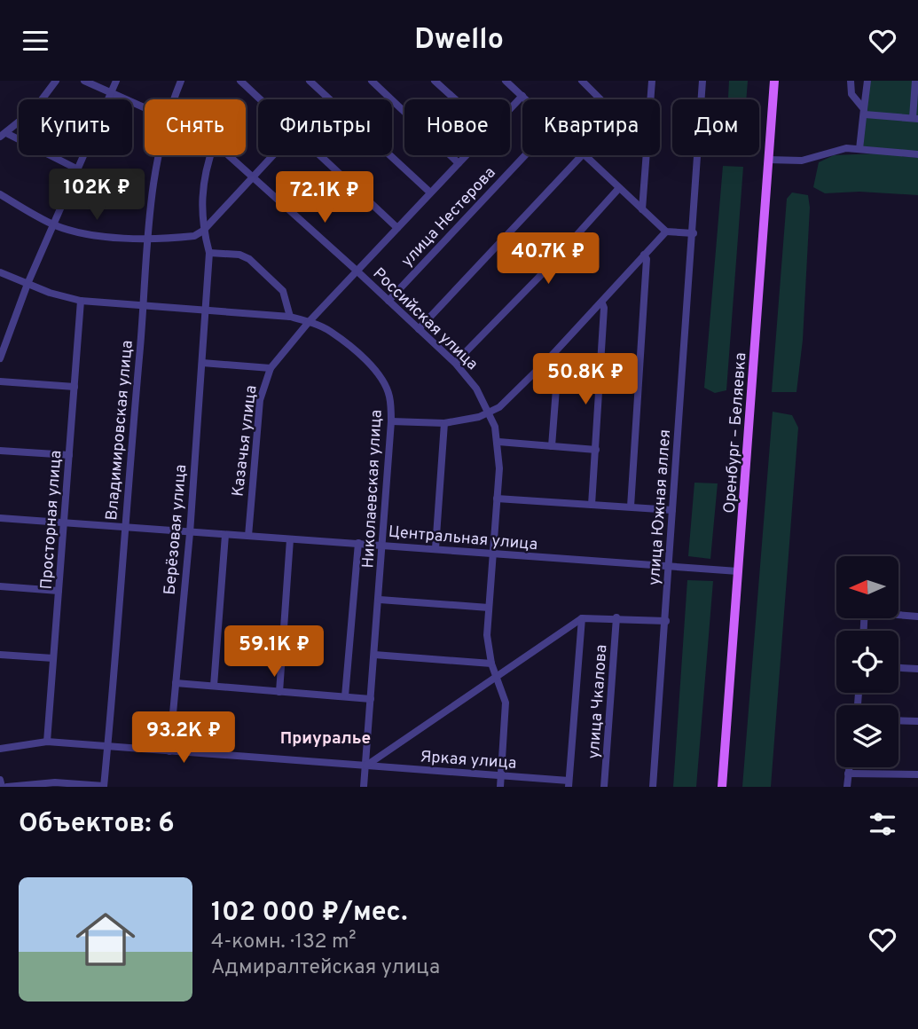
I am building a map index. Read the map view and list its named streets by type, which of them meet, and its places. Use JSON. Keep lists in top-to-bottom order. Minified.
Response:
{"streets":{"main road":["Оренбург – Беляевка"],"street":["улица Нестерова","Российская улица","Владимировская улица","Казачья улица","Николаевская улица","улица Южная аллея","Просторная улица","Берёзовая улица","Центральная улица","улица Чкалова","Яркая улица"]},"crossings":[["улица Нестерова","Российская улица"],["Российская улица","Казачья улица"],["Российская улица","Центральная улица"],["Российская улица","Яркая улица"],["Владимировская улица","Николаевская улица"],["Владимировская улица","Центральная улица"],["Владимировская улица","Яркая улица"],["Оренбург – Беляевка","Центральная улица"],["Казачья улица","Николаевская улица"],["Казачья улица","Центральная улица"],["Николаевская улица","Просторная улица"],["Николаевская улица","Берёзовая улица"],["Николаевская улица","Центральная улица"],["Николаевская улица","Яркая улица"],["улица Южная аллея","Центральная улица"],["Просторная улица","Центральная улица"],["Просторная улица","Яркая улица"],["Берёзовая улица","Центральная улица"],["Берёзовая улица","Яркая улица"]],"districts":["Приуралье"],"north":"left","page":{"header":"Dwello","chip":["Купить","Снять","Фильтры","Новое","Квартира","Дом"],"price":["102K ₽","72.1K ₽","40.7K ₽","50.8K ₽","59.1K ₽","93.2K ₽"],"heading":"Объектов: 6","list":[{"name":"102 000 ₽/мес.","note":"4-комн. · 132 m² · Адмиралтейская улица"}]}}
